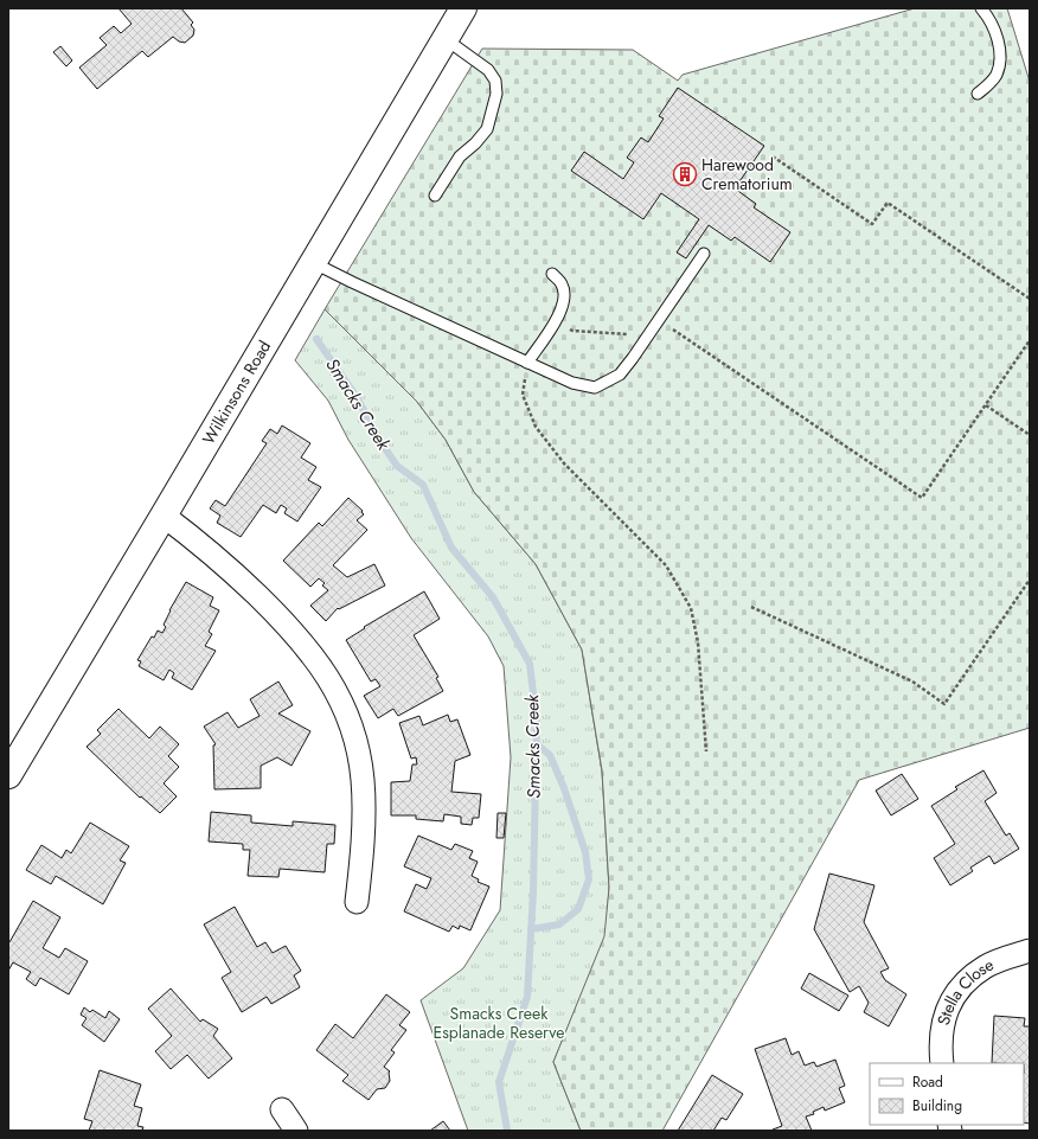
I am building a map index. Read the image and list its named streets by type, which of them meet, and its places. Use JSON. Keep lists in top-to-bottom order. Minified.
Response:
{"streets":{"street":["Wilkinsons Road","Stella Close"]},"water":["Smacks Creek"],"parks":["Smacks Creek Esplanade Reserve"],"places":{"building":["Harewood Crematorium"]},"legend":["Road","Building"]}
